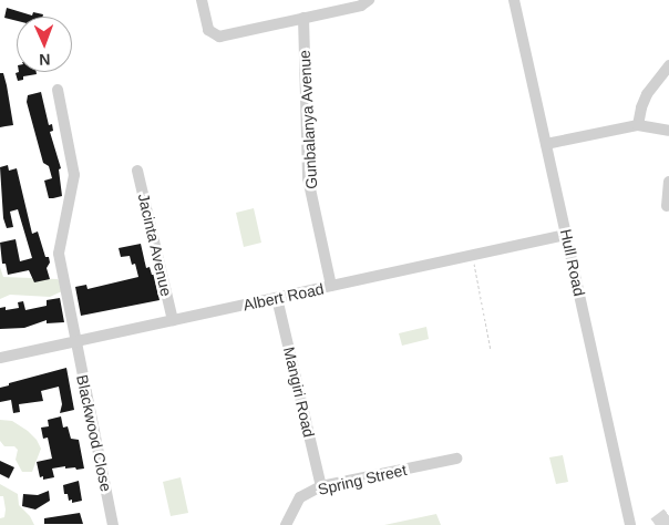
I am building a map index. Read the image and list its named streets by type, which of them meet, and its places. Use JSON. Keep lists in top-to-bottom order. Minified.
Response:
{"streets":{"street":["Gunbalanya Avenue","Jacinta Avenue","Hull Road","Albert Road","Mangiri Road","Blackwood Close","Spring Street"]},"crossings":[["Gunbalanya Avenue","Albert Road"],["Jacinta Avenue","Albert Road"],["Hull Road","Albert Road"],["Albert Road","Mangiri Road"],["Albert Road","Blackwood Close"],["Mangiri Road","Spring Street"]],"north":"bottom"}
